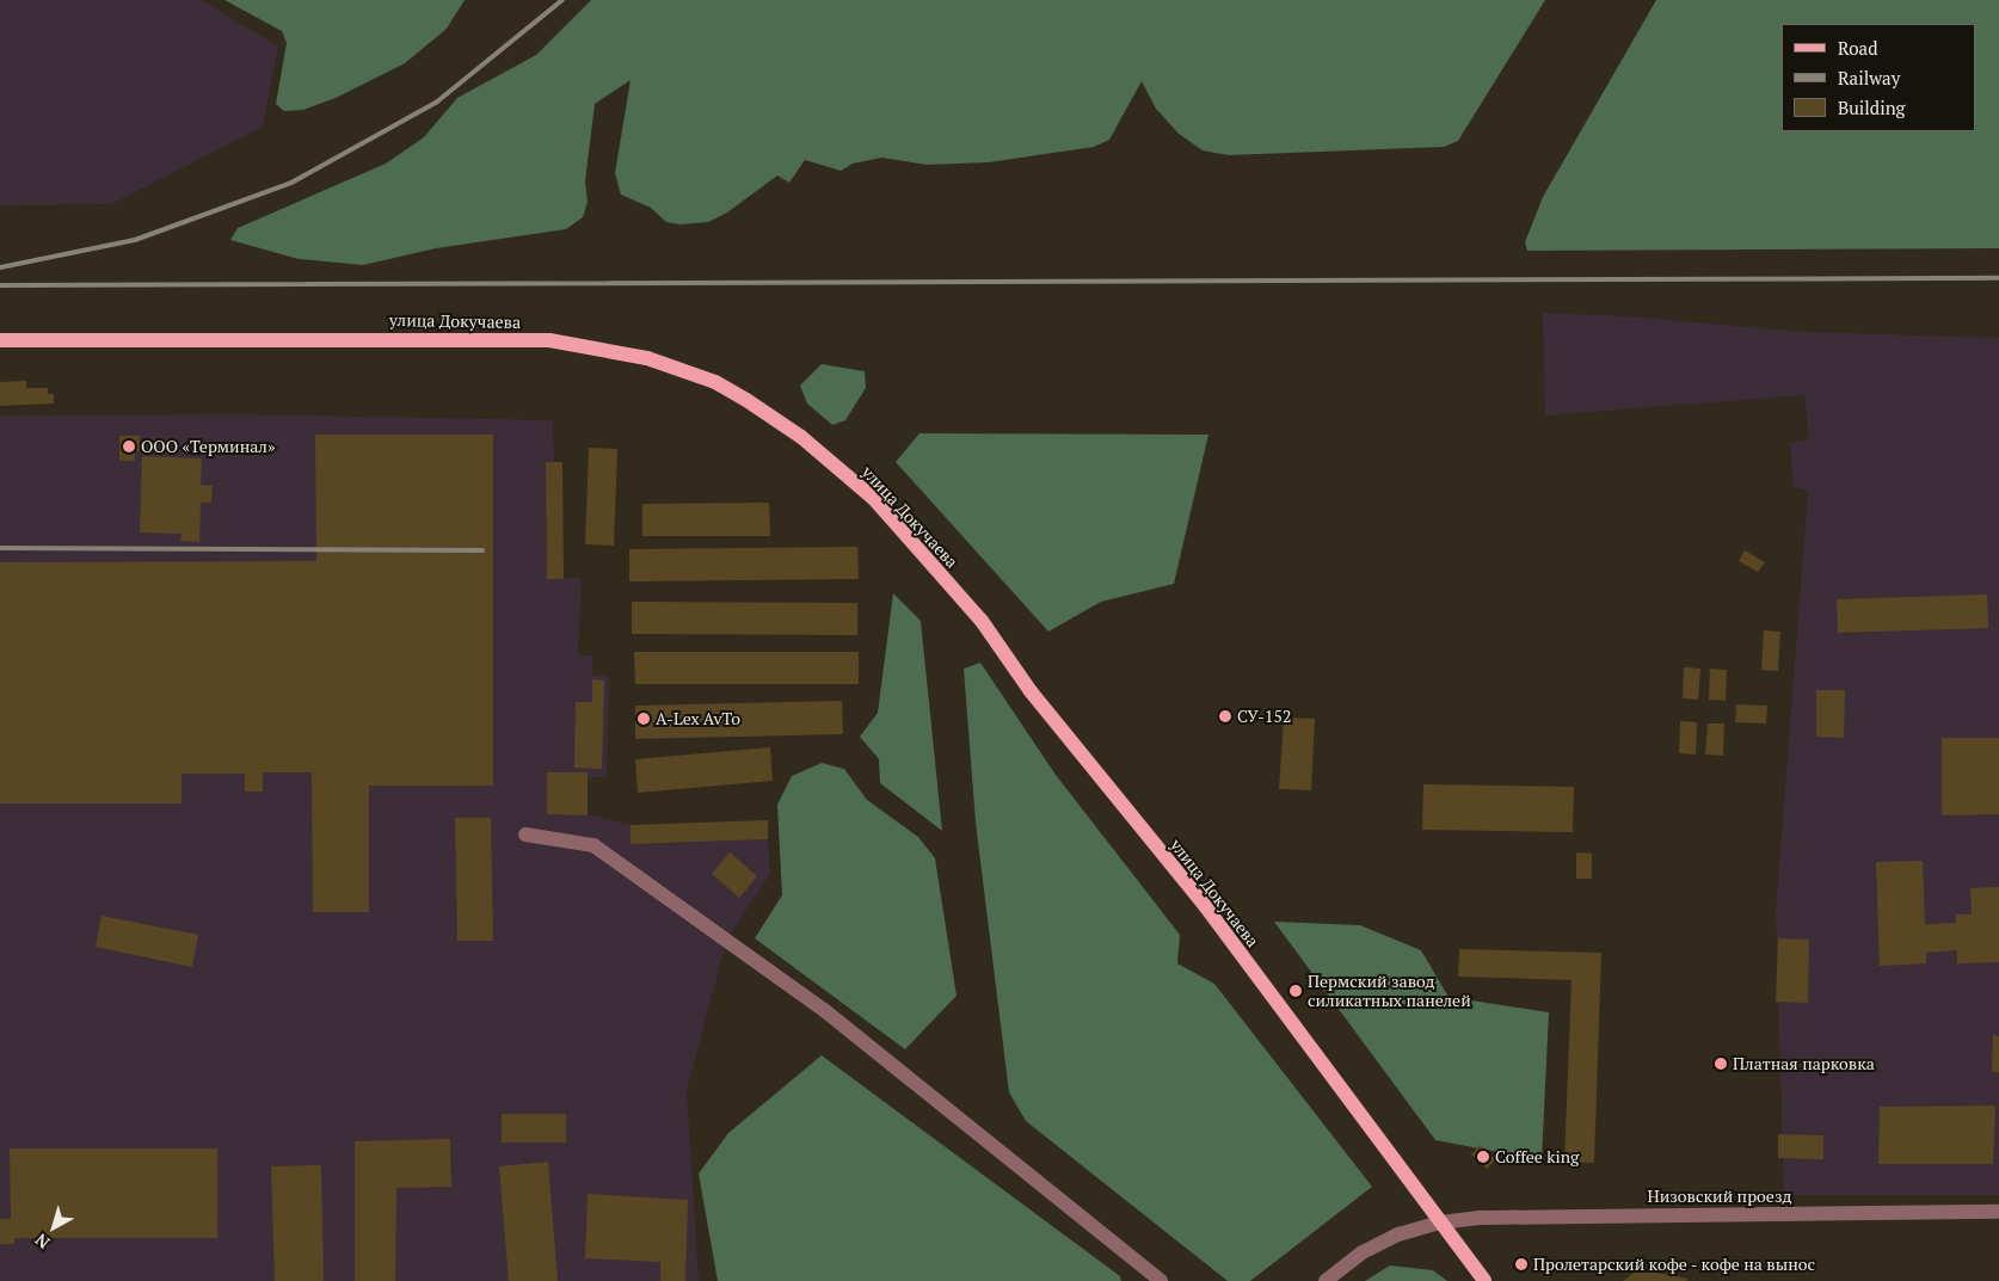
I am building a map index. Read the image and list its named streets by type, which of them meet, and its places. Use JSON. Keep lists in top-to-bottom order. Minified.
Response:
{"streets":{"main road":["улица Докучаева"],"street":["Низовский проезд"]},"crossings":[["улица Докучаева","Низовский проезд"]],"places":["ООО «Терминал»","СУ-152","A-Lex AvTo","Пермский завод силикатных панелей","Платная парковка","Coffee king","Пролетарский кофе - кофе на вынос"],"legend":["Road","Railway","Building"],"north":"bottom left"}
